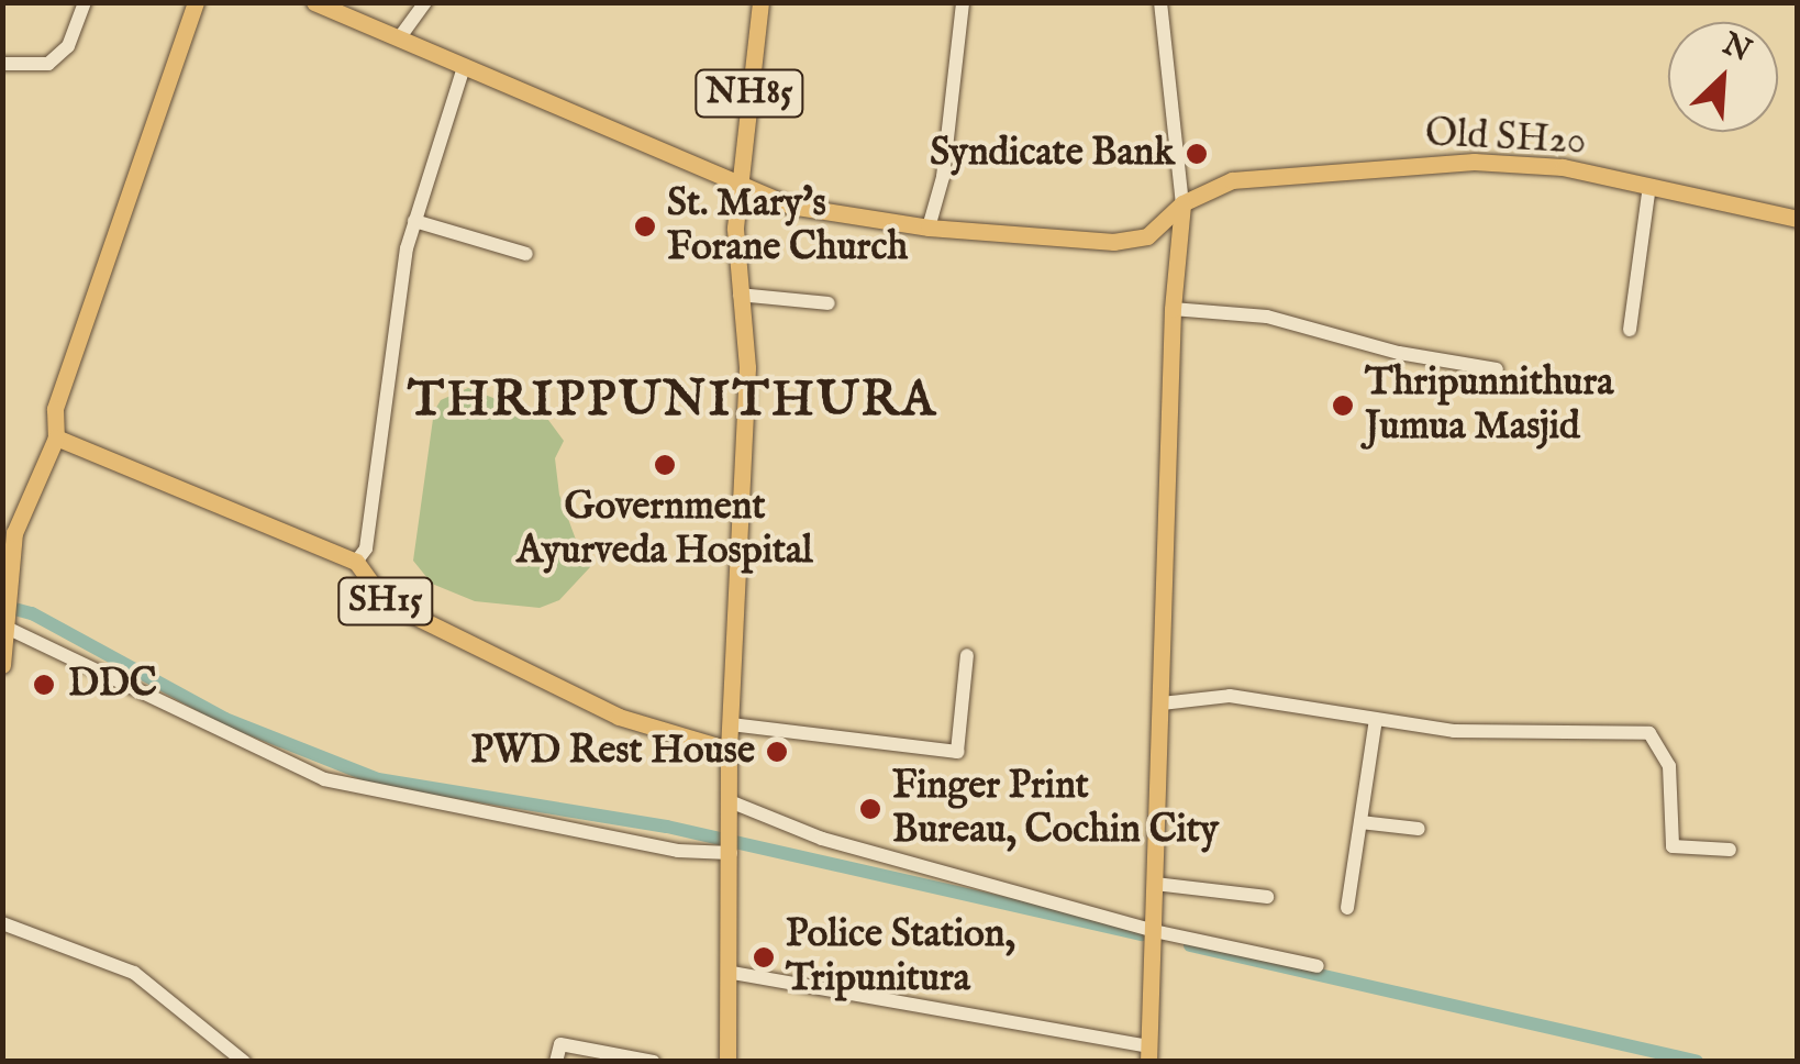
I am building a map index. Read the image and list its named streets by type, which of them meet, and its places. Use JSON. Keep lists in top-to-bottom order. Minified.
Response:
{"streets":{"main road":["NH85","Old SH20","SH15"]},"crossings":[["NH85","SH15"]],"districts":["THRIPPUNITHURA"],"places":["Syndicate Bank","St. Mary's Forane Church","Thripunnithura Jumua Masjid","Government Ayurveda Hospital","DDC","PWD Rest House","Finger Print Bureau, Cochin City","Police Station, Tripunitura"],"north":"top right"}
